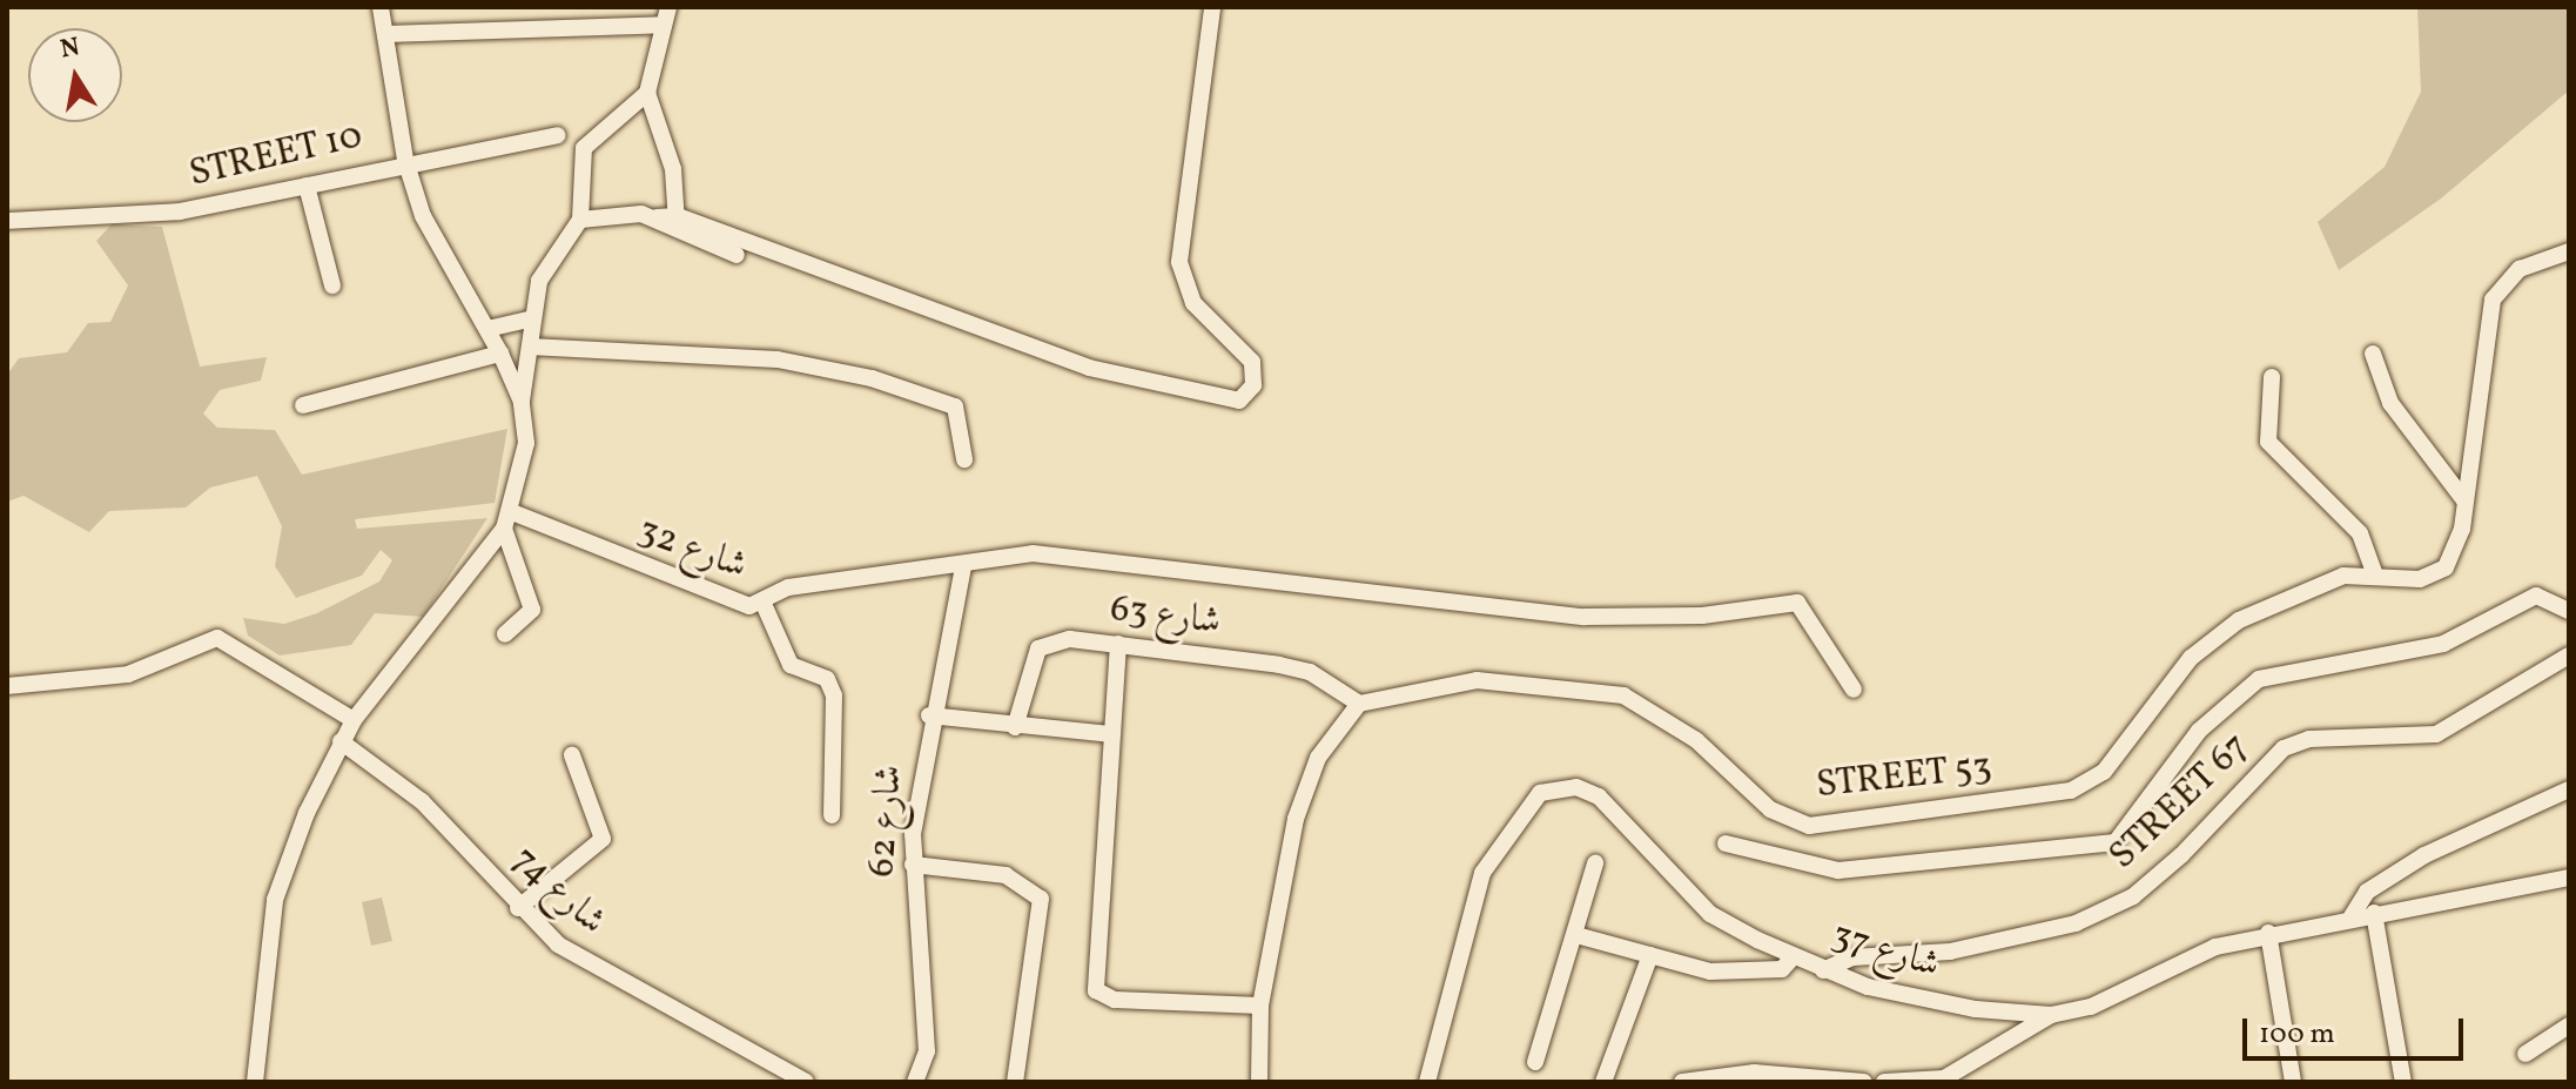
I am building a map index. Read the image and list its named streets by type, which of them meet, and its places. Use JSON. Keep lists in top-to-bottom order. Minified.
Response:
{"streets":{"street":["STREET 10","شارع 32","شارع 63","STREET 53","STREET 67","شارع 62","شارع 74","شارع 37"]},"crossings":[["شارع 32","شارع 62"],["شارع 63","STREET 53"],["STREET 67","شارع 37"]],"scale_bar":"100 m","north":"top"}
